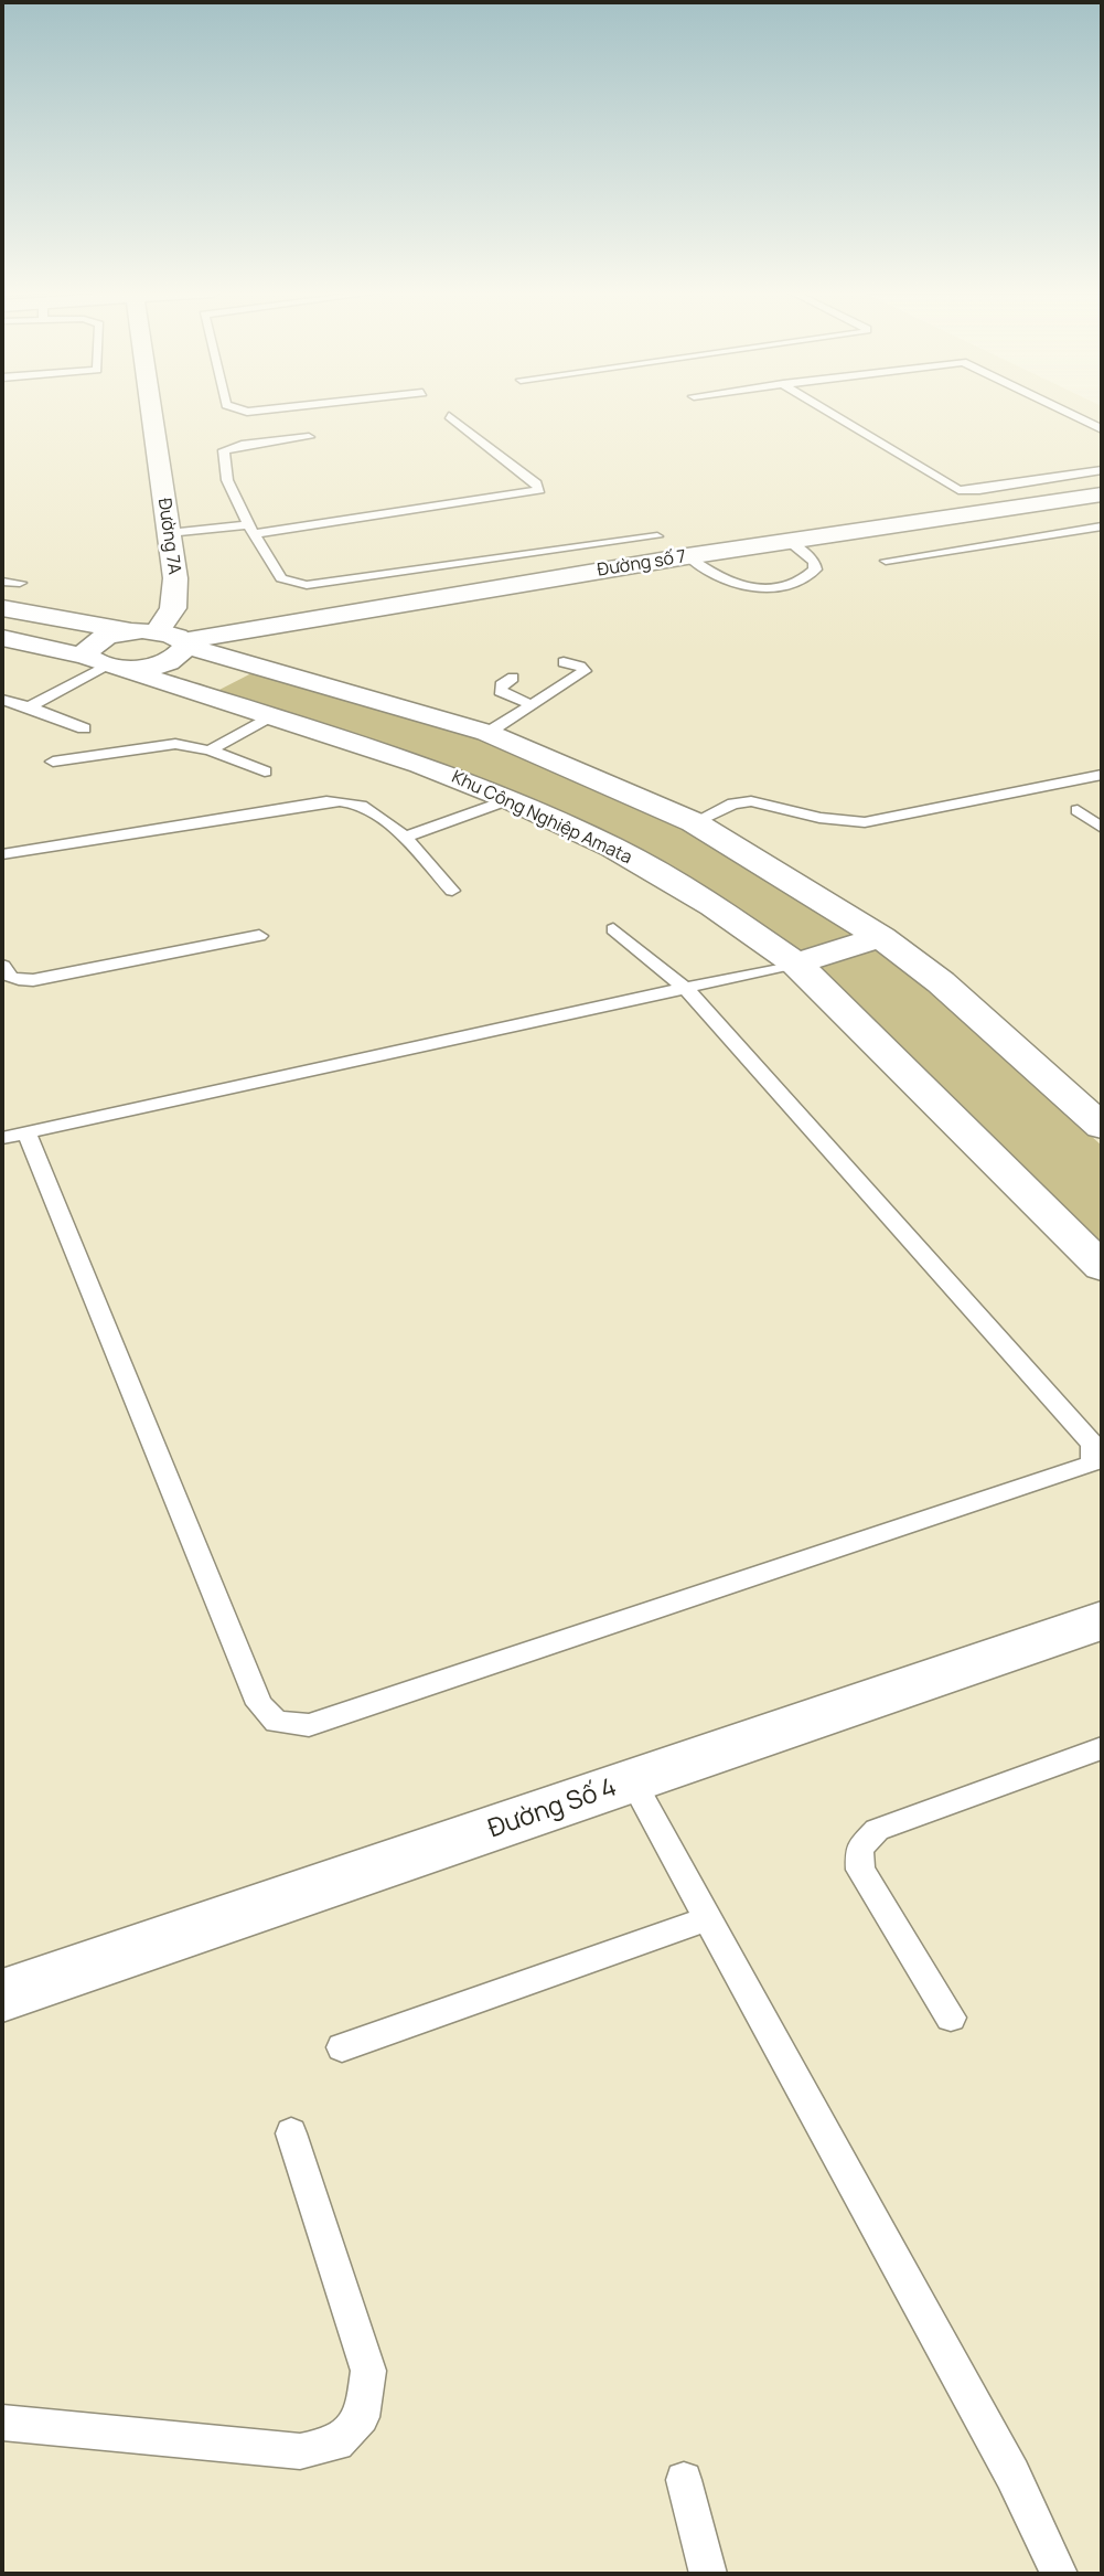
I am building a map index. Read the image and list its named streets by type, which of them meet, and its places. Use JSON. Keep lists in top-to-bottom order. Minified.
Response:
{"streets":{"street":["Đường 7A","Đường số 7","Khu Công Nghiệp Amata","Đường Số 4"]},"crossings":[["Đường 7A","Đường số 7"]]}
